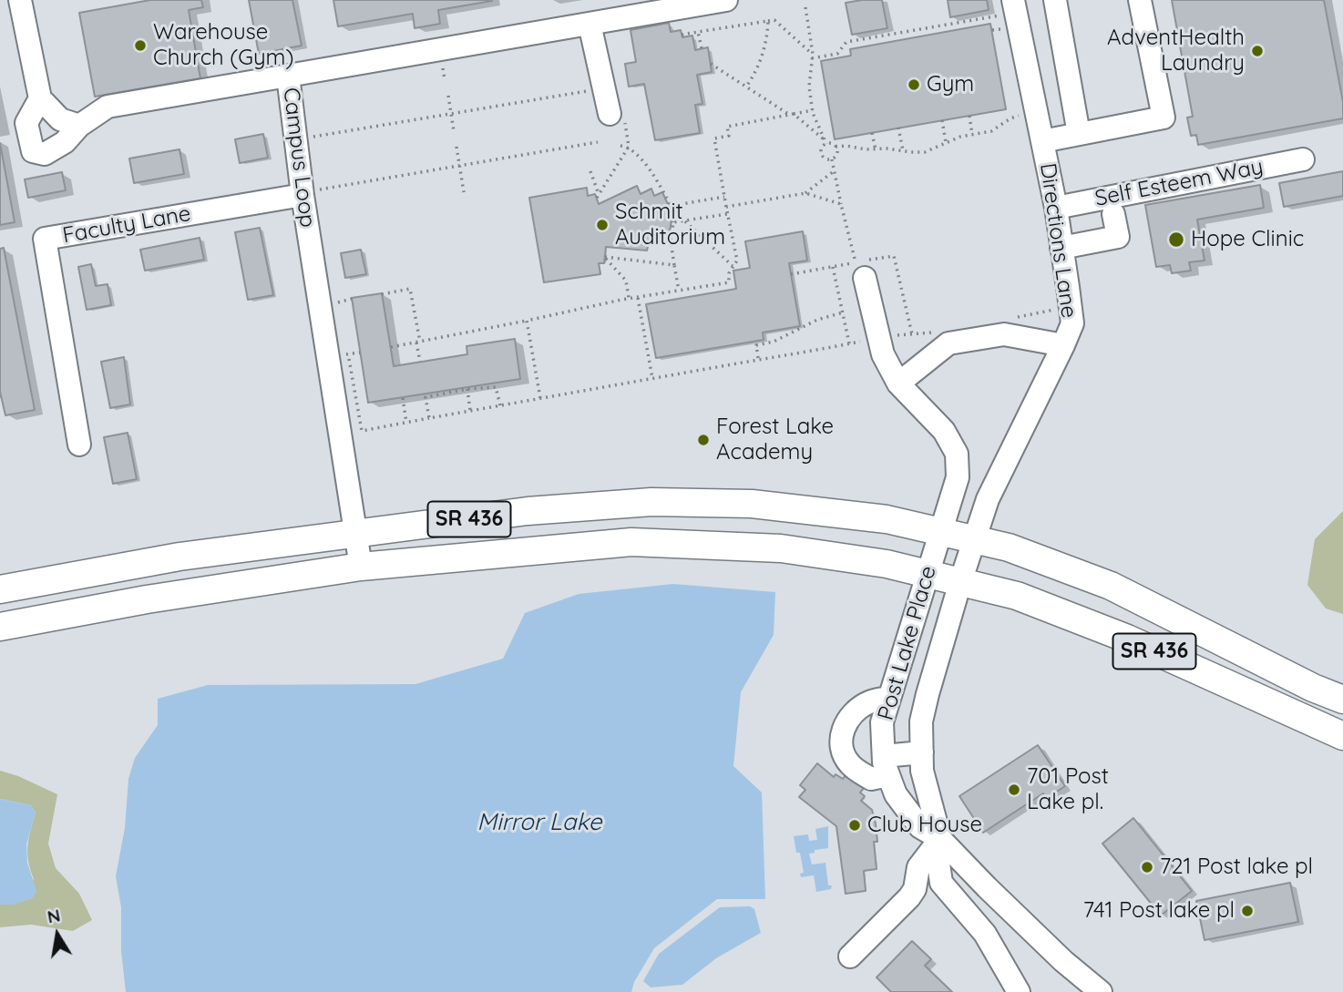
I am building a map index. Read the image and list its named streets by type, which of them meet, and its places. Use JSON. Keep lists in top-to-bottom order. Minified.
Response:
{"streets":{"main road":["SR 436"],"street":["Campus Loop","Self Esteem Way","Faculty Lane","Directions Lane","Post Lake Place"]},"crossings":[["Campus Loop","Faculty Lane"],["Campus Loop","SR 436"],["Self Esteem Way","Directions Lane"],["Directions Lane","SR 436"],["Directions Lane","Post Lake Place"],["SR 436","Post Lake Place"]],"water":["Mirror Lake"],"places":["Warehouse Church (Gym)","AdventHealth Laundry","Gym","Schmit Auditorium","Hope Clinic","Forest Lake Academy","701 Post Lake pl.","Club House","721 Post lake pl","741 Post lake pl"],"north":"top"}
